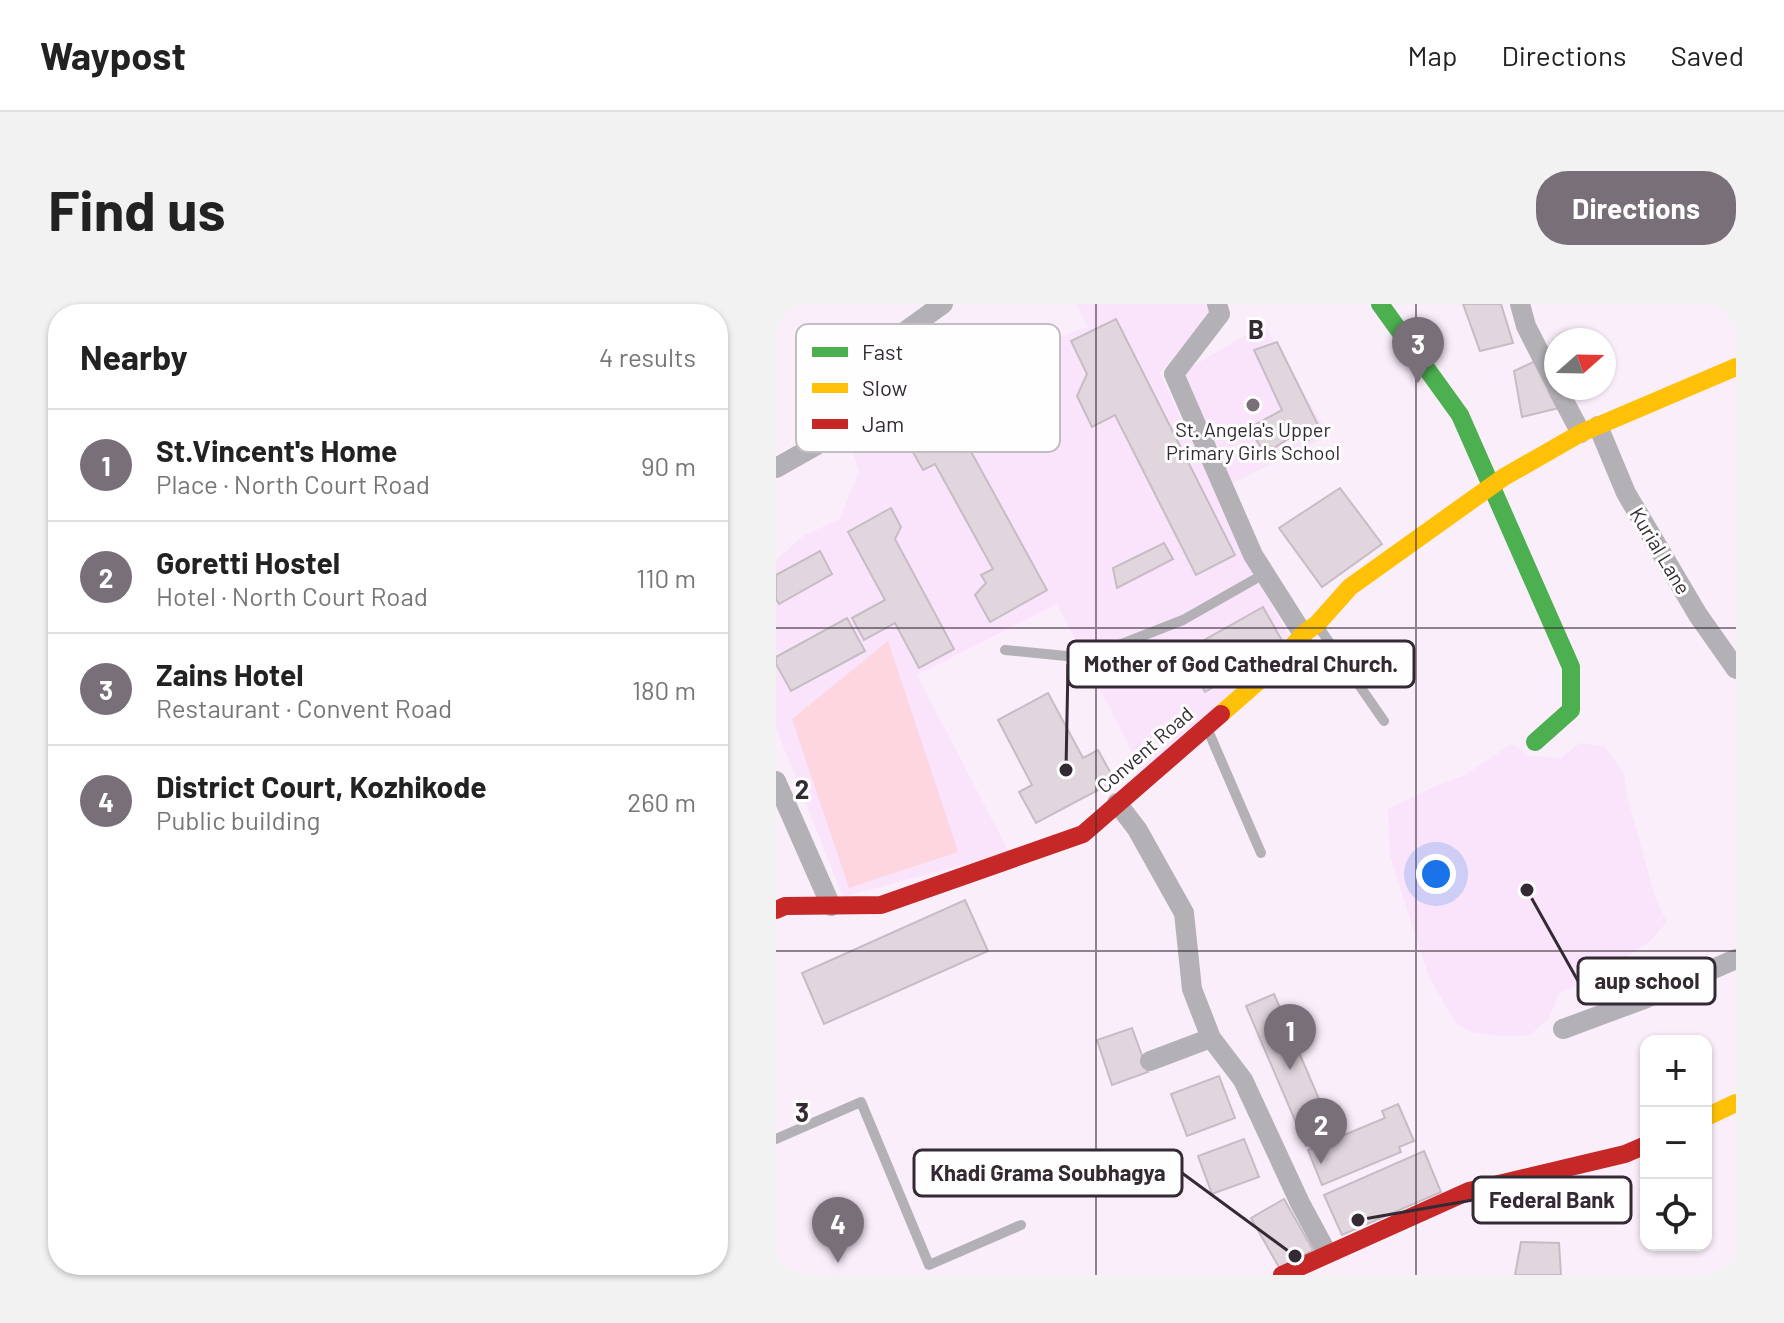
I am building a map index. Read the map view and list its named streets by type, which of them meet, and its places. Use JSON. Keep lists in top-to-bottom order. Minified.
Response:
{"streets":{"street":["Kurial Lane","Convent Road"]},"crossings":[["Kurial Lane","Convent Road"]],"places":["St. Angela's Upper Primary Girls School","Mother of God Cathedral Church.","aup school","Federal Bank","Khadi Grama Soubhagya"],"legend":["Fast","Slow","Jam"],"north":"right","page":{"header":"Waypost","nav":["Map","Directions","Saved"],"buttons":"Directions","title":"Find us","heading":["Nearby","4 results"],"pins":["3","1","2","4"],"list":[{"mark":"1","name":"St.Vincent's Home","note":"Place · North Court Road","value":"90 m"},{"mark":"2","name":"Goretti Hostel","note":"Hotel · North Court Road","value":"110 m"},{"mark":"3","name":"Zains Hotel","note":"Restaurant · Convent Road","value":"180 m"},{"mark":"4","name":"District Court, Kozhikode","note":"Public building","value":"260 m"}],"map_buttons":["+","−"]},"grid":{"columns":["B"],"rows":["2","3"]}}
